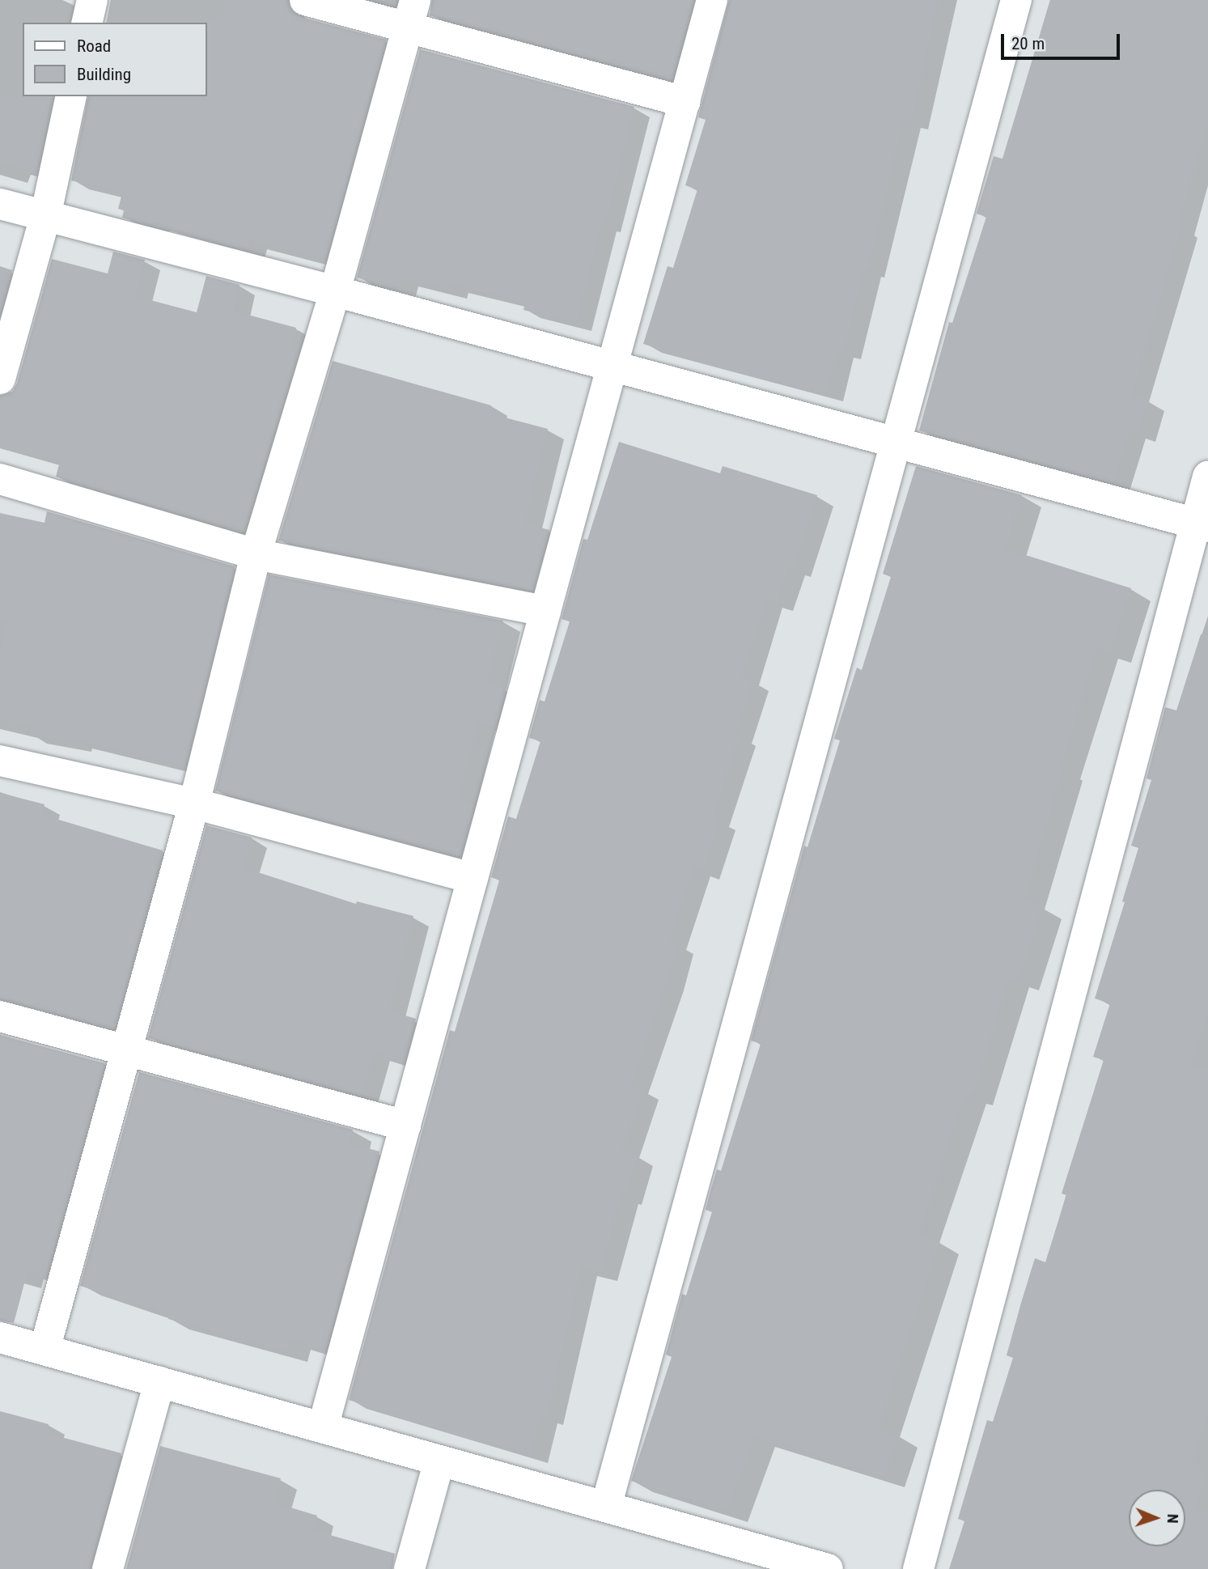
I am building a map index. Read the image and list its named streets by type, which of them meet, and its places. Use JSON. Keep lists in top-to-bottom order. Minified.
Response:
{"legend":["Road","Building"],"scale_bar":"20 m","north":"right"}
